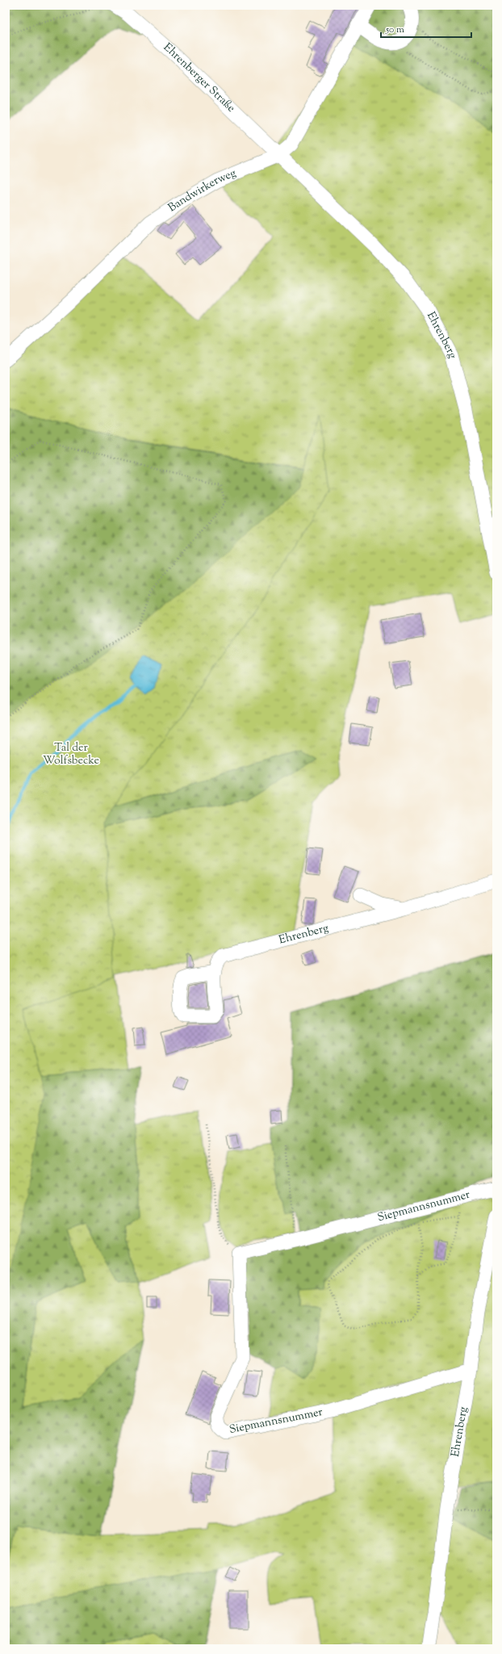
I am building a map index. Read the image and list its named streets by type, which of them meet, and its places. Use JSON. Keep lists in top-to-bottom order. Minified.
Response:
{"streets":{"street":["Ehrenberger Straße","Bandwirkerweg","Ehrenberg","Siepmannsnummer"]},"crossings":[["Ehrenberger Straße","Bandwirkerweg"],["Ehrenberger Straße","Ehrenberg"],["Bandwirkerweg","Ehrenberg"],["Ehrenberg","Siepmannsnummer"]],"parks":["Tal der Wolfsbecke"],"scale_bar":"50 m"}
